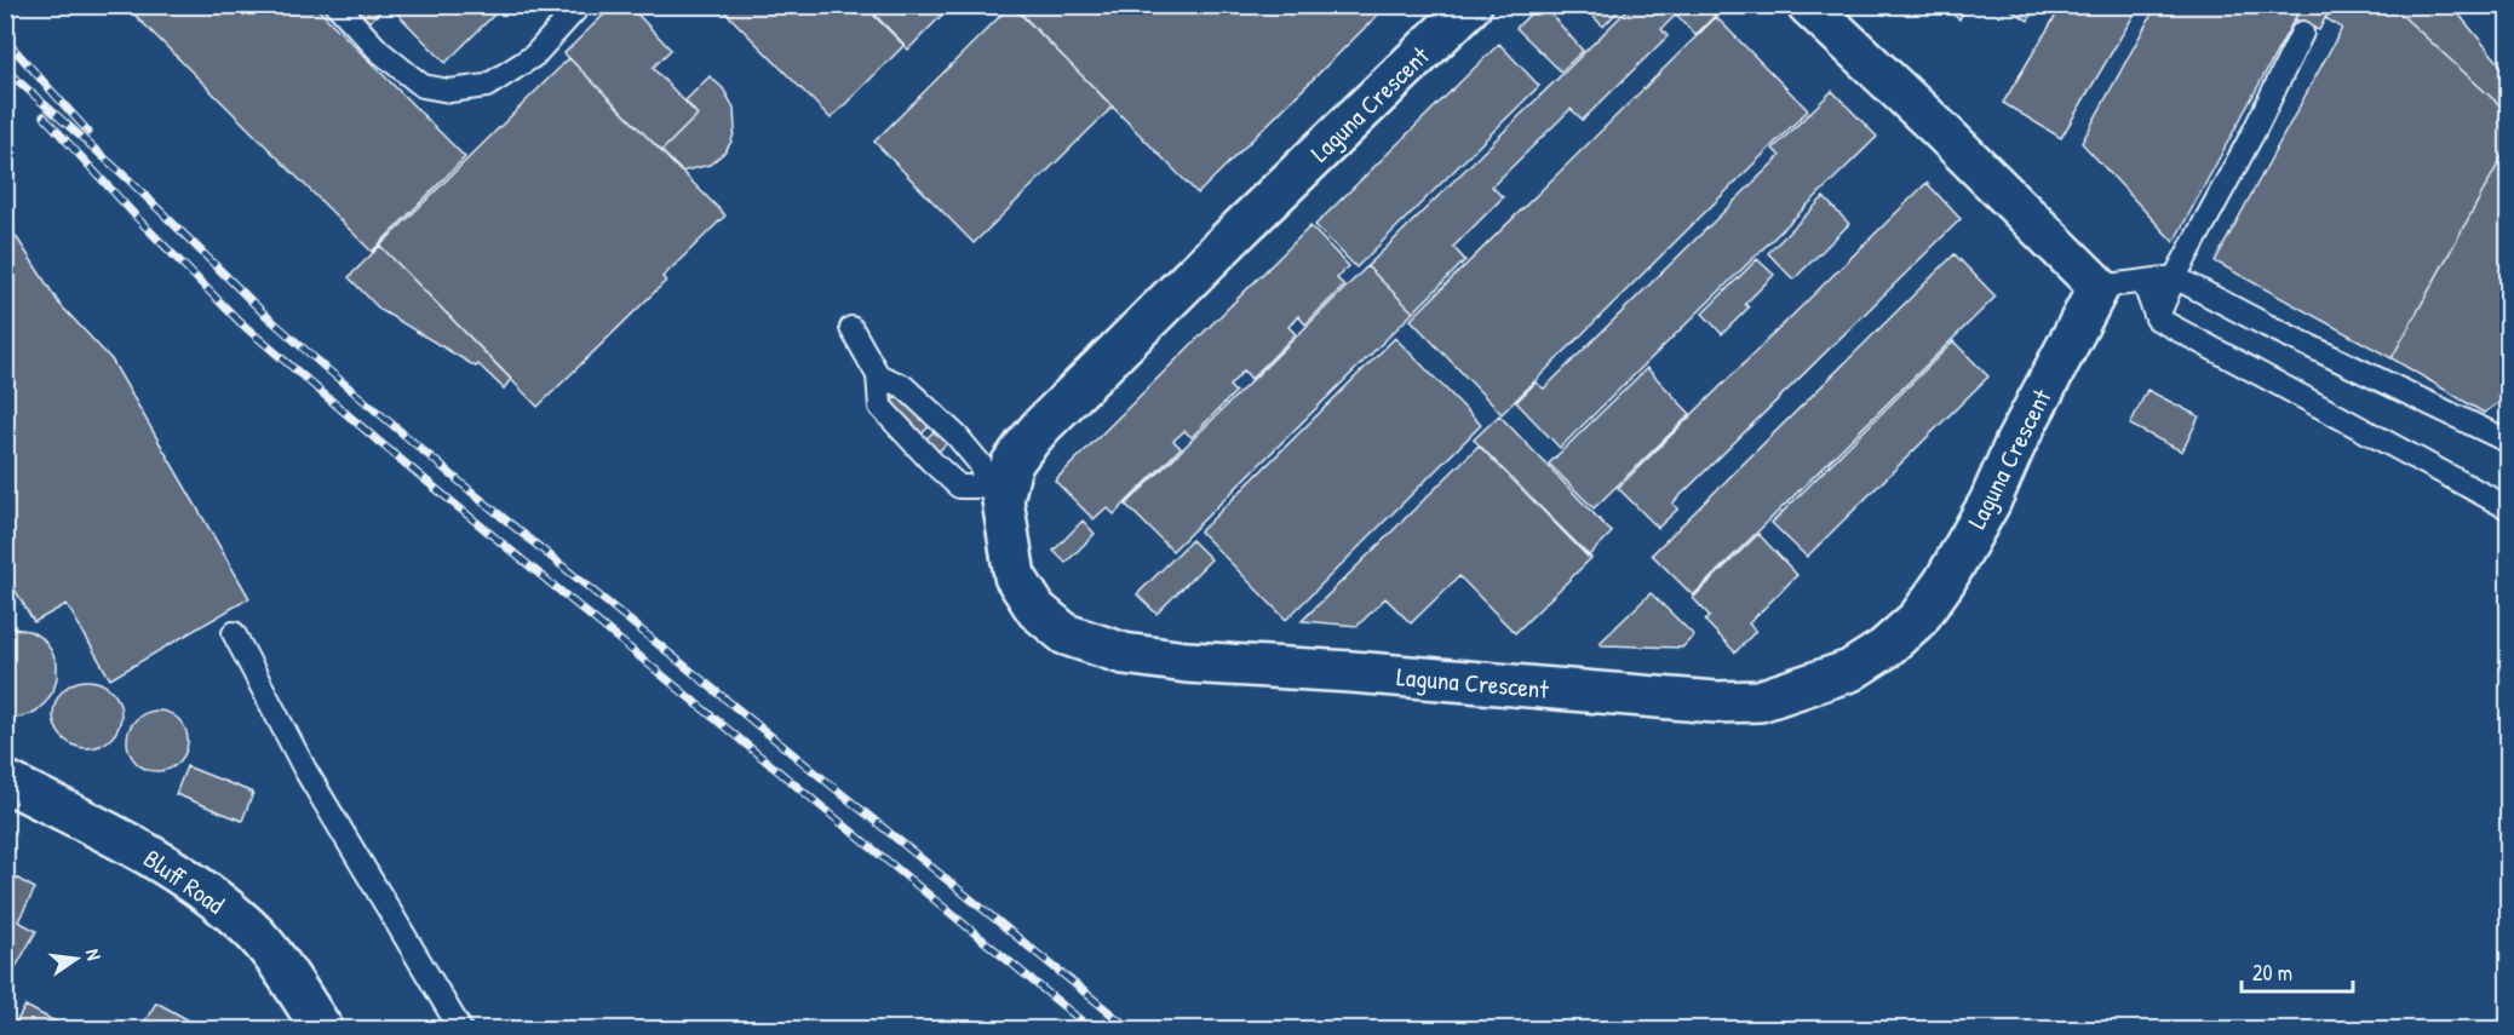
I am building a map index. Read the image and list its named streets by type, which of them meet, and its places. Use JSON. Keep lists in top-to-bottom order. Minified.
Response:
{"streets":{"street":["Laguna Crescent","Bluff Road"]},"scale_bar":"20 m","north":"right"}
